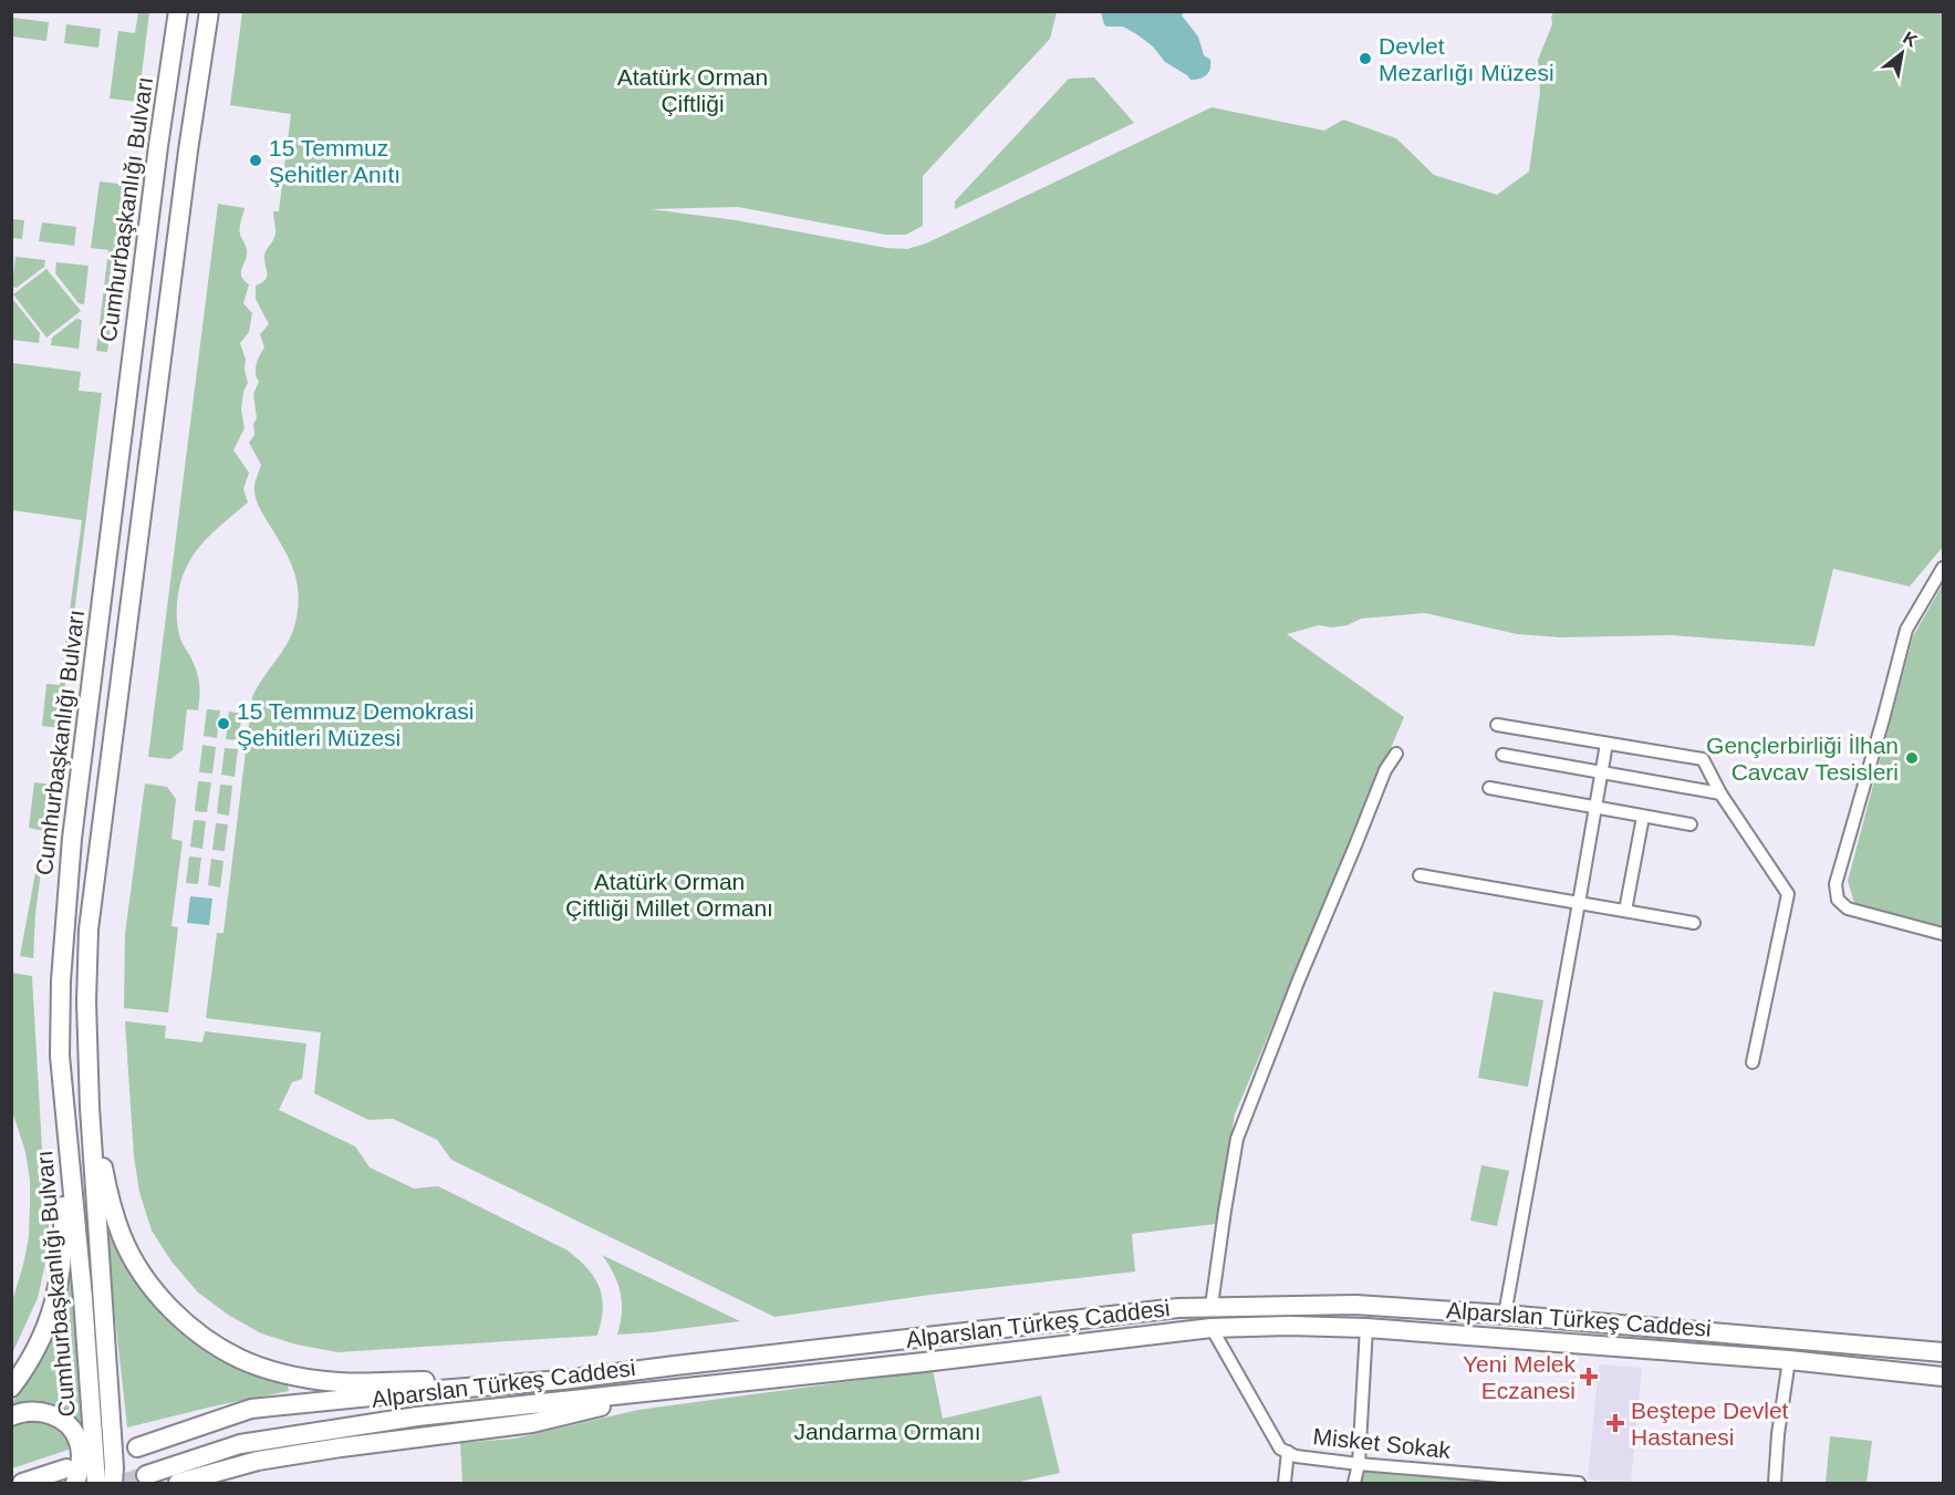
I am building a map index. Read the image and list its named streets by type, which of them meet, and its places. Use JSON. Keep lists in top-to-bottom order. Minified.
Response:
{"streets":{"main road":["Cumhurbaşkanlığı Bulvarı","Alparslan Türkeş Caddesi"],"street":["Misket Sokak"]},"crossings":[["Alparslan Türkeş Caddesi","Misket Sokak"]],"parks":["Atatürk Orman Çiftliği","Atatürk Orman Çiftliği Millet Ormanı","Jandarma Ormanı"],"places":{"other":["Devlet Mezarlığı Müzesi","15 Temmuz Şehitler Anıtı","15 Temmuz Demokrasi Şehitleri Müzesi","Gençlerbirliği İlhan Cavcav Tesisleri"],"health":["Yeni Melek Eczanesi","Beştepe Devlet Hastanesi"]},"north":"top right"}
